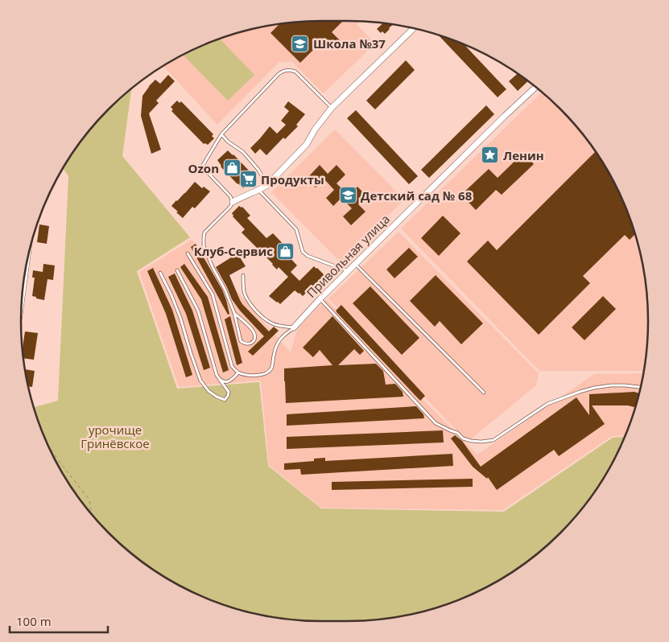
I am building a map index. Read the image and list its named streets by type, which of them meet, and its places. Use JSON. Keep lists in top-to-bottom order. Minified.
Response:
{"streets":{"street":["Привольная улица"]},"parks":["урочище Гринёвское"],"places":{"school or university":["Школа №37","Детский сад № 68"],"place":["Ленин"],"shop":["Ozon","Клуб-Сервис"],"supermarket":["Продукты"]},"scale_bar":"100 m"}
